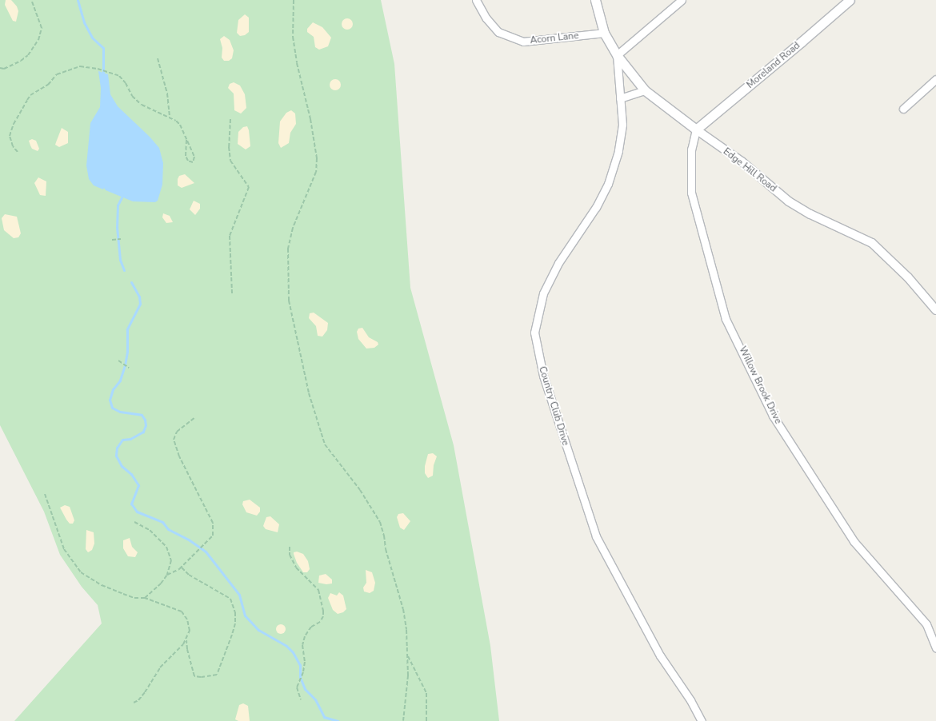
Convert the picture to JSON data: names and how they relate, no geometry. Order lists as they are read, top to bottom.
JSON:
{
  "streets": {
    "main road": ["Moreland Road", "Edge Hill Road"],
    "street": ["Acorn Lane", "Willow Brook Drive", "Country Club Drive"]
  },
  "crossings": [
    ["Acorn Lane", "Edge Hill Road"],
    ["Moreland Road", "Edge Hill Road"],
    ["Moreland Road", "Willow Brook Drive"],
    ["Edge Hill Road", "Willow Brook Drive"],
    ["Edge Hill Road", "Country Club Drive"]
  ]
}
